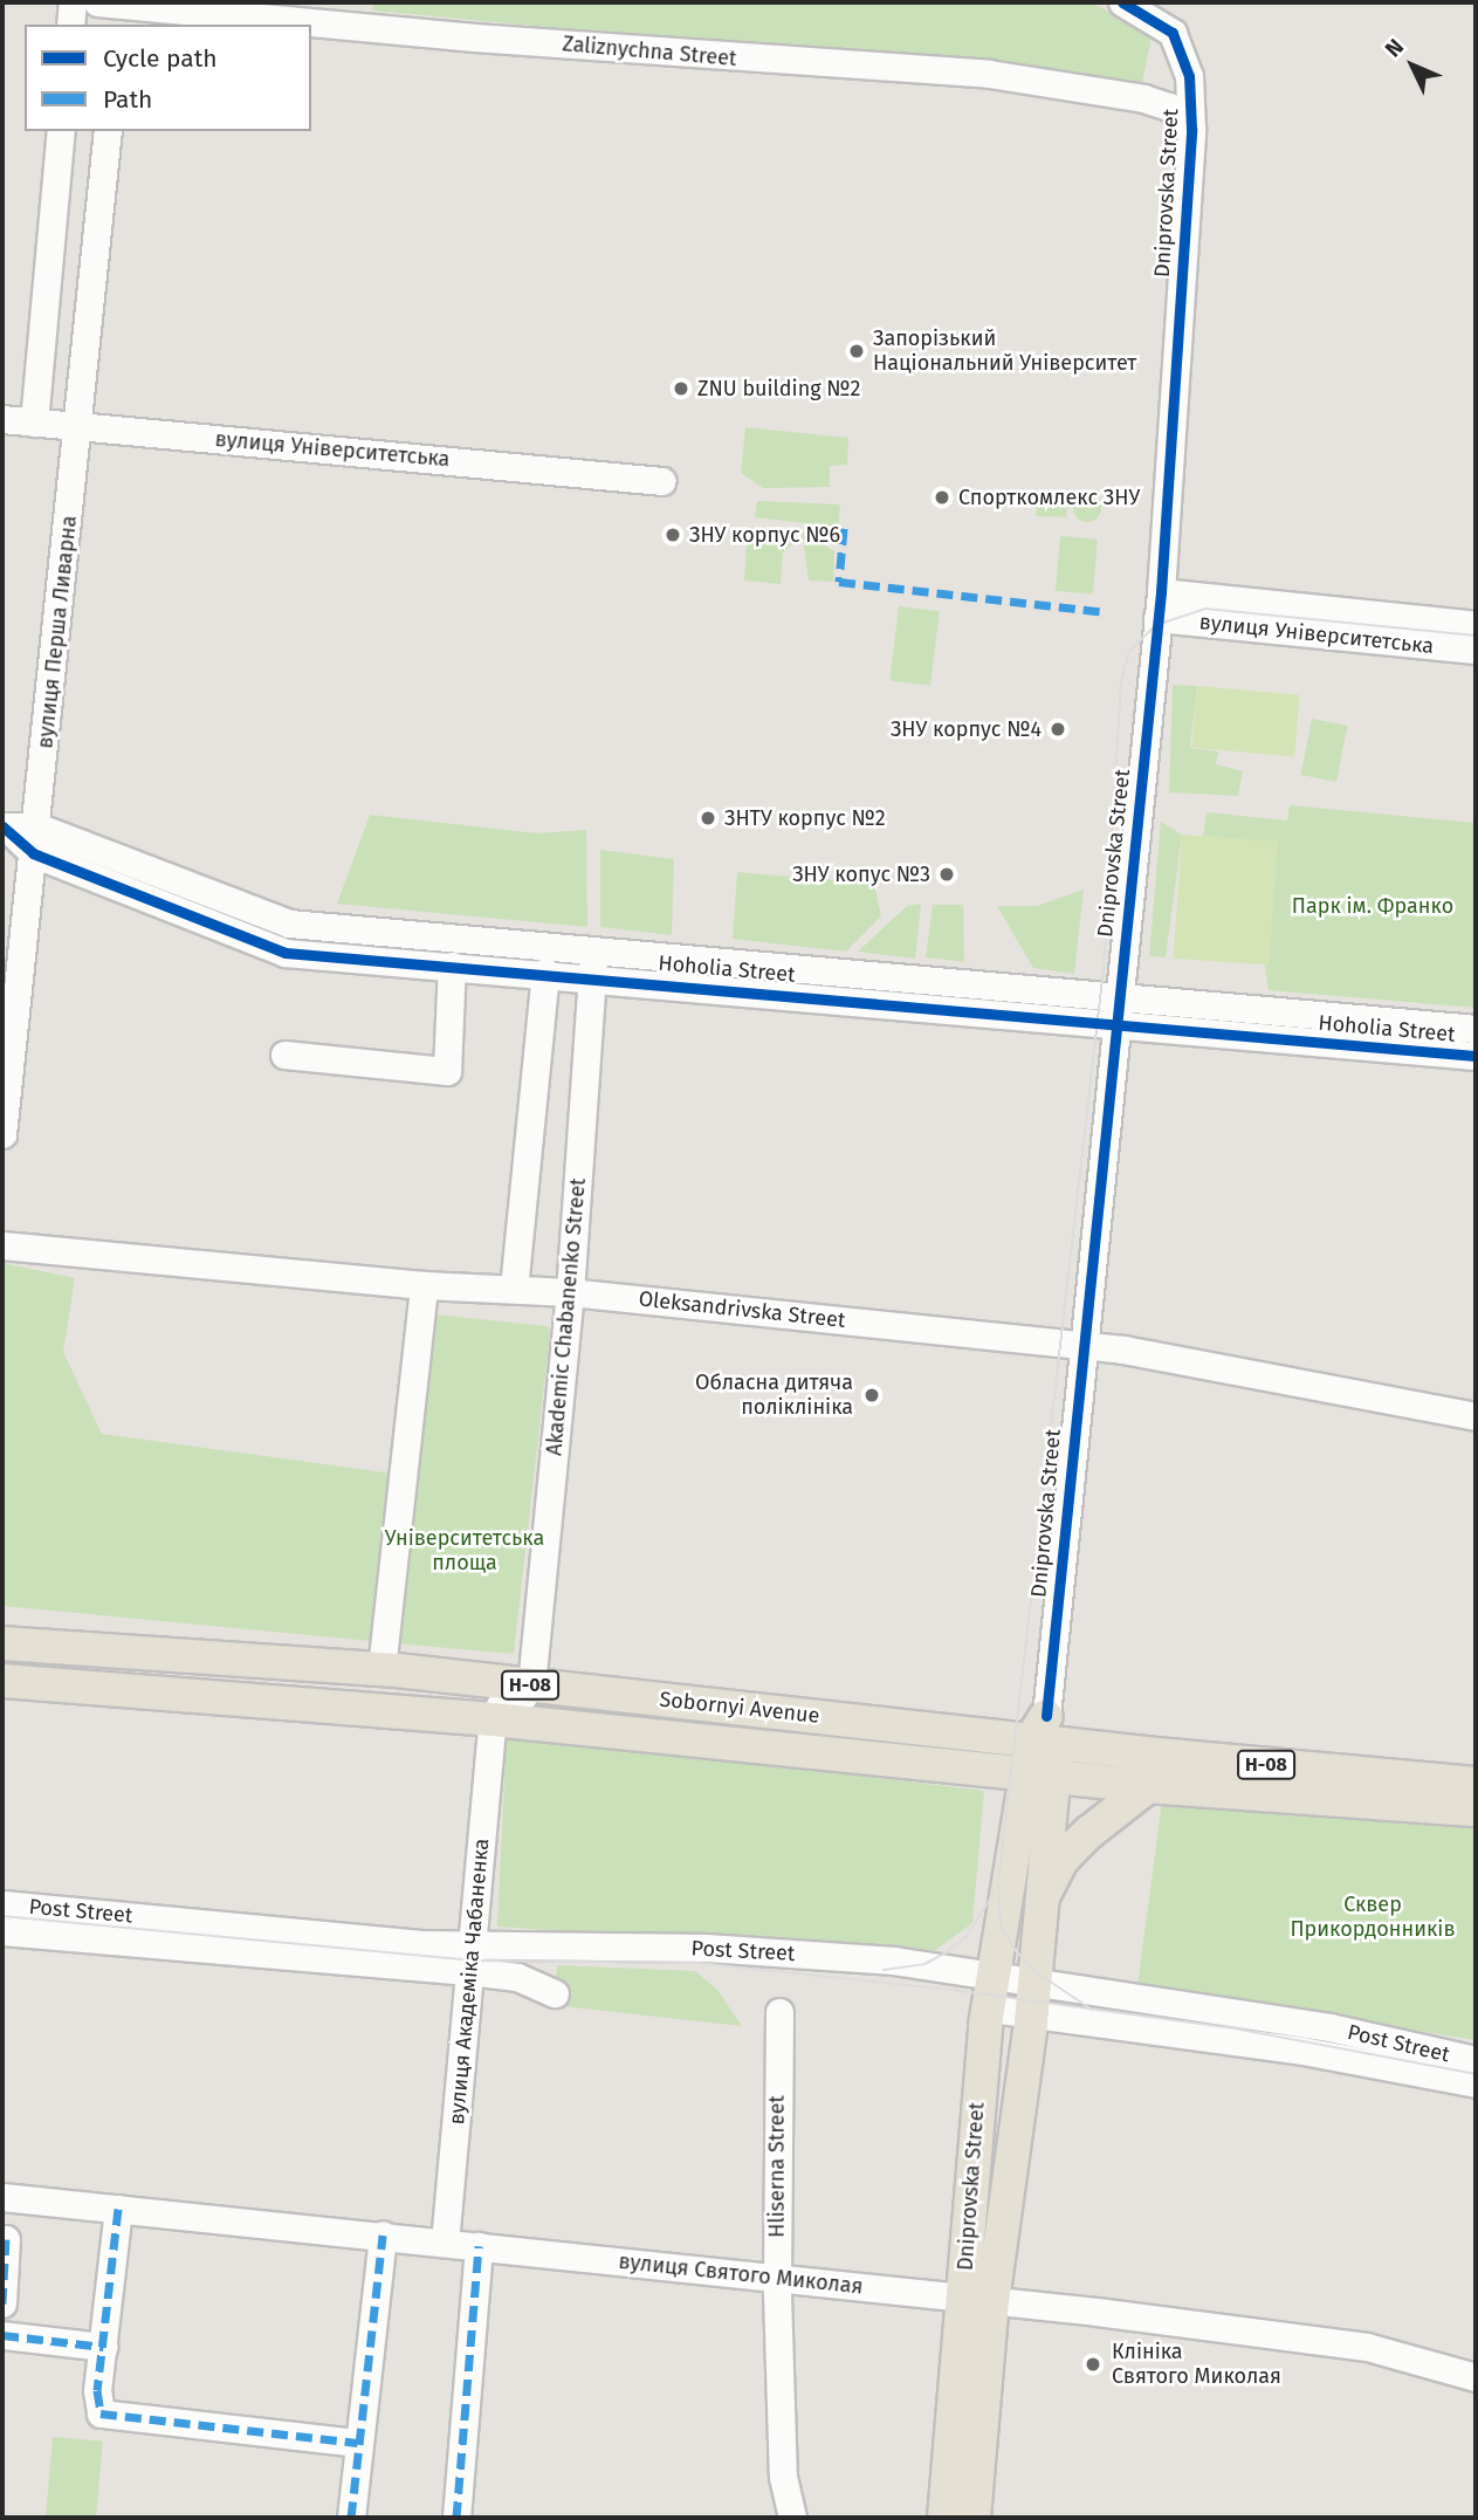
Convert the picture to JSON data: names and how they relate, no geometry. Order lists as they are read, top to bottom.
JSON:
{
  "streets": {
    "main road": ["Dniprovska Street", "Н-08", "Sobornyi Avenue"],
    "street": [
      "Zaliznychna Street",
      "вулиця Університетська",
      "вулиця Перша Ливарна",
      "Hoholia Street",
      "Oleksandrivska Street",
      "Akademic Chabanenko Street",
      "Post Street",
      "вулиця Академіка Чабаненка",
      "Hliserna Street",
      "вулиця Святого Миколая"
    ]
  },
  "crossings": [
    ["Zaliznychna Street", "Dniprovska Street"],
    ["Dniprovska Street", "вулиця Університетська"],
    ["Dniprovska Street", "Hoholia Street"],
    ["Dniprovska Street", "Oleksandrivska Street"],
    ["Dniprovska Street", "Sobornyi Avenue"],
    ["Dniprovska Street", "Post Street"],
    ["Dniprovska Street", "вулиця Святого Миколая"],
    ["вулиця Університетська", "вулиця Перша Ливарна"],
    ["вулиця Перша Ливарна", "Hoholia Street"],
    ["Hoholia Street", "Akademic Chabanenko Street"],
    ["Oleksandrivska Street", "Akademic Chabanenko Street"],
    ["Akademic Chabanenko Street", "Sobornyi Avenue"],
    ["Sobornyi Avenue", "вулиця Академіка Чабаненка"],
    ["Post Street", "вулиця Академіка Чабаненка"],
    ["вулиця Академіка Чабаненка", "вулиця Святого Миколая"],
    ["Hliserna Street", "вулиця Святого Миколая"]
  ],
  "parks": ["Парк ім. Франко", "Університетська площа", "Сквер Прикордонників"],
  "places": [
    "Запорізький Національний Університет",
    "ZNU building №2",
    "Спорткомлекс ЗНУ",
    "ЗНУ корпус №6",
    "ЗНУ корпус №4",
    "ЗНТУ корпус №2",
    "ЗНУ копус №3",
    "Обласна дитяча поліклініка",
    "Клініка Святого Миколая"
  ],
  "legend": ["Cycle path", "Path"],
  "north": "top left"
}
